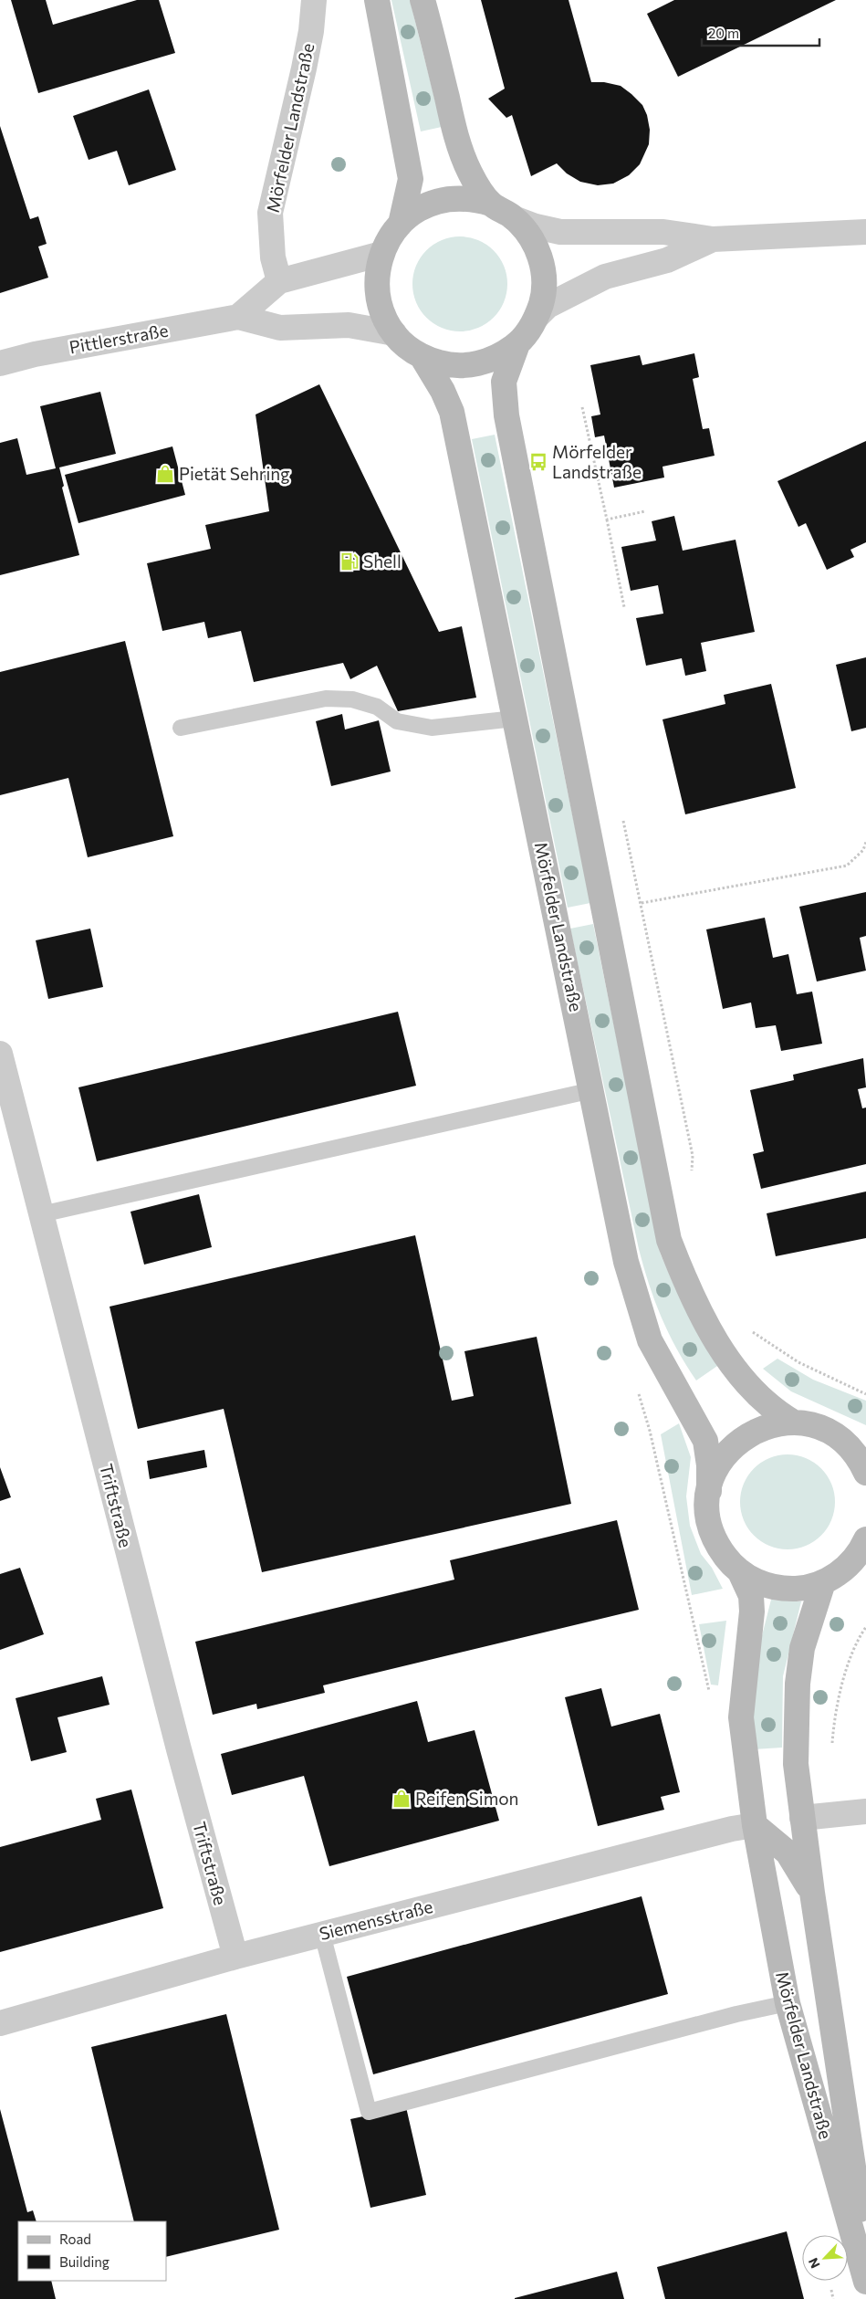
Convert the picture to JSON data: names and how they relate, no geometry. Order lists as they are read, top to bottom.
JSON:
{
  "streets": {
    "main road": ["Mörfelder Landstraße"],
    "street": ["Pittlerstraße", "Triftstraße", "Siemensstraße"]
  },
  "crossings": [
    ["Mörfelder Landstraße", "Pittlerstraße"],
    ["Mörfelder Landstraße", "Siemensstraße"],
    ["Triftstraße", "Siemensstraße"]
  ],
  "places": {
    "bus stop": ["Mörfelder Landstraße"],
    "shop": ["Pietät Sehring", "Reifen Simon"],
    "fuel station": ["Shell"]
  },
  "legend": ["Road", "Building"],
  "scale_bar": "20 m",
  "north": "bottom left"
}
